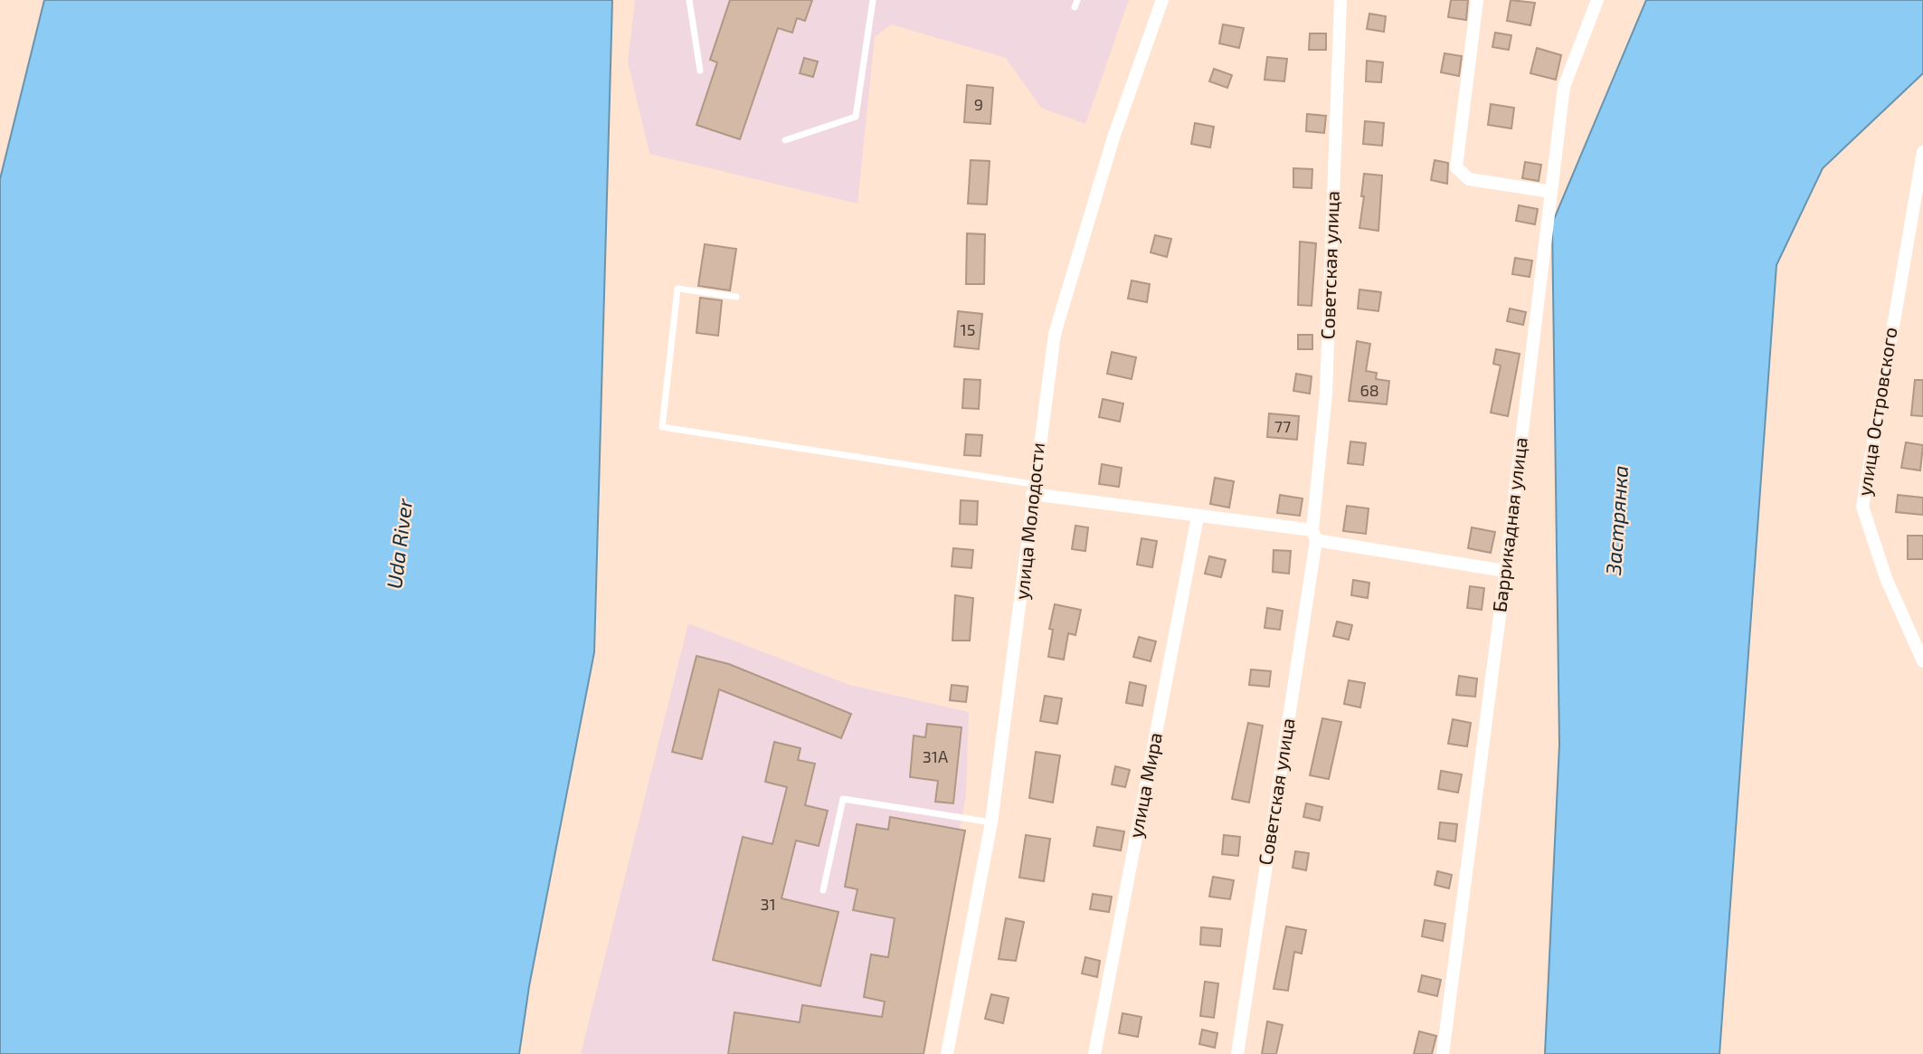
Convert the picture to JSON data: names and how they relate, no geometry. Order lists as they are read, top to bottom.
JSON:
{
  "streets": {
    "street": [
      "Советская улица",
      "улица Островского",
      "улица Молодости",
      "Баррикадная улица",
      "улица Мира"
    ]
  },
  "water": ["Застрянка", "Uda River"],
  "house_numbers": [
    "9",
    "15",
    "68",
    "77",
    "31А",
    "31"
  ]
}
